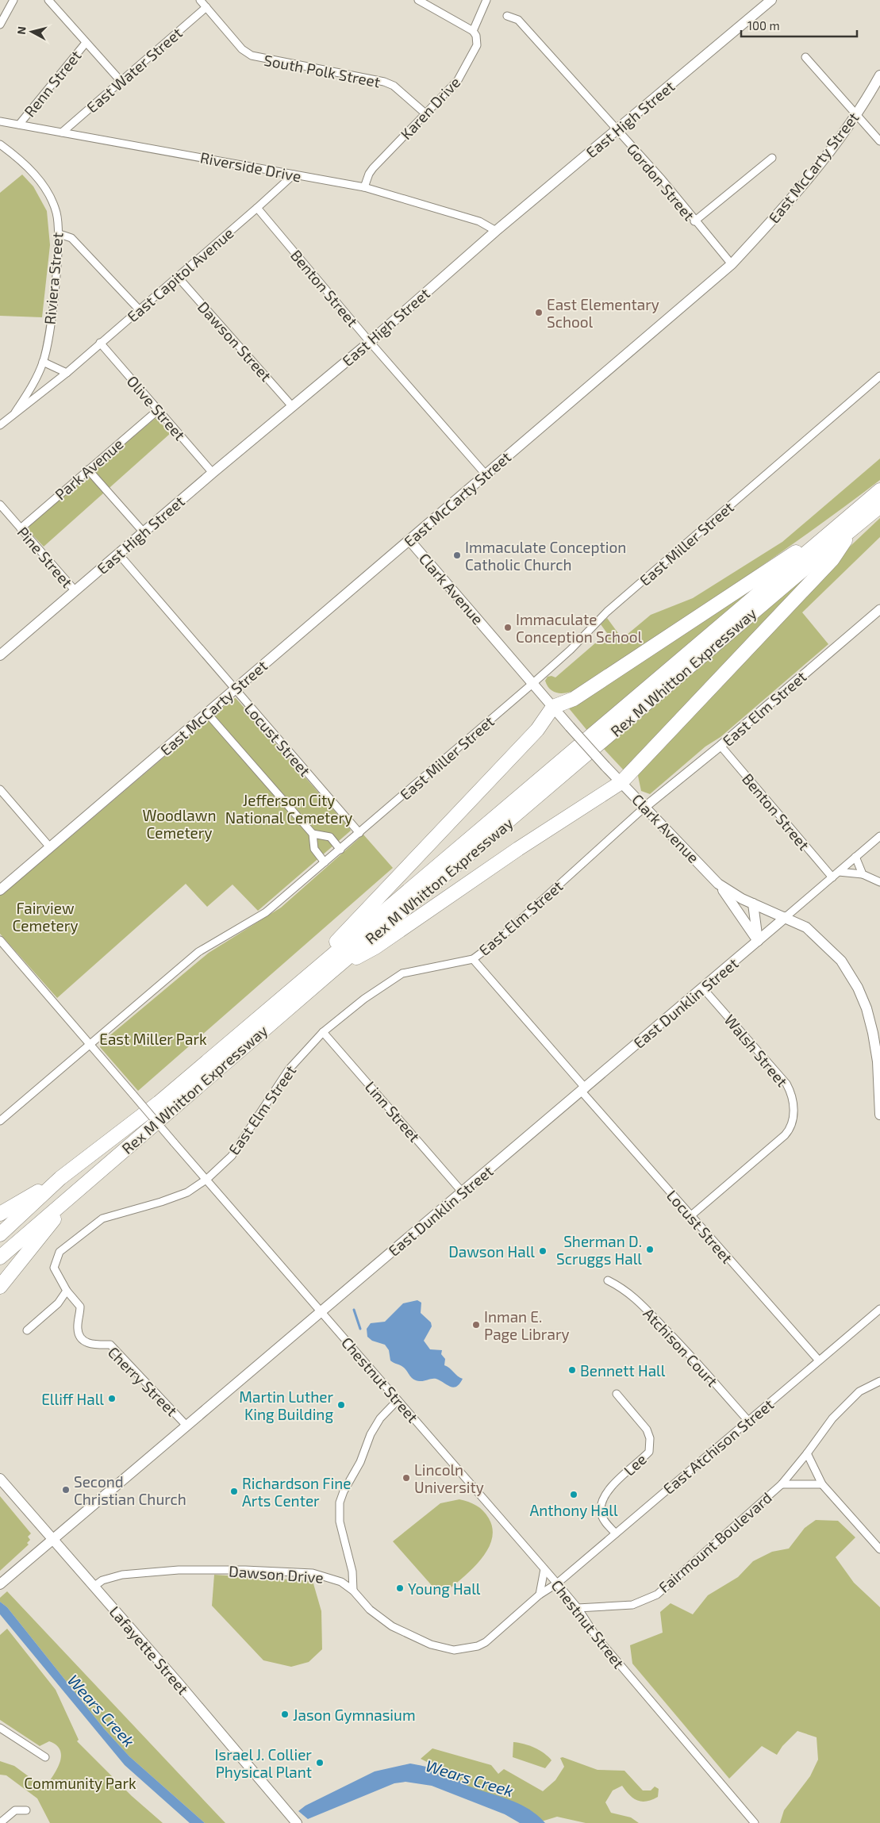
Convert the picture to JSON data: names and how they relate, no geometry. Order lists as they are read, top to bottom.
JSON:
{
  "streets": {
    "highway": ["Rex M Whitton Expressway"],
    "main road": [
      "East High Street",
      "East McCarty Street",
      "Clark Avenue",
      "East Dunklin Street",
      "Lafayette Street"
    ],
    "street": [
      "East Water Street",
      "South Polk Street",
      "Renn Street",
      "Karen Drive",
      "Riverside Drive",
      "Gordon Street",
      "East Capitol Avenue",
      "Riviera Street",
      "Benton Street",
      "Dawson Street",
      "Olive Street",
      "Park Avenue",
      "East Miller Street",
      "Pine Street",
      "East Elm Street",
      "Locust Street",
      "Walsh Street",
      "Linn Street",
      "Atchison Court",
      "Chestnut Street",
      "Cherry Street",
      "East Atchison Street",
      "Lee",
      "Fairmount Boulevard",
      "Dawson Drive"
    ]
  },
  "crossings": [
    ["East Water Street", "South Polk Street"],
    ["East Water Street", "Riverside Drive"],
    ["South Polk Street", "Karen Drive"],
    ["Renn Street", "Riverside Drive"],
    ["Karen Drive", "Riverside Drive"],
    ["East High Street", "Riverside Drive"],
    ["East High Street", "Gordon Street"],
    ["East High Street", "Benton Street"],
    ["East High Street", "Dawson Street"],
    ["East High Street", "Olive Street"],
    ["East High Street", "Pine Street"],
    ["East High Street", "Locust Street"],
    ["Riverside Drive", "East Capitol Avenue"],
    ["East McCarty Street", "Gordon Street"],
    ["East McCarty Street", "Benton Street"],
    ["East McCarty Street", "Clark Avenue"],
    ["East McCarty Street", "Locust Street"],
    ["East Capitol Avenue", "Riviera Street"],
    ["East Capitol Avenue", "Benton Street"],
    ["East Capitol Avenue", "Dawson Street"],
    ["East Capitol Avenue", "Olive Street"],
    ["Benton Street", "East Elm Street"],
    ["Benton Street", "East Dunklin Street"],
    ["Olive Street", "Park Avenue"],
    ["Park Avenue", "Pine Street"],
    ["East Miller Street", "Clark Avenue"],
    ["East Miller Street", "Locust Street"],
    ["East Miller Street", "Chestnut Street"],
    ["Clark Avenue", "East Elm Street"],
    ["Clark Avenue", "East Dunklin Street"],
    ["East Elm Street", "Locust Street"],
    ["East Elm Street", "Linn Street"],
    ["East Elm Street", "Chestnut Street"],
    ["East Elm Street", "Cherry Street"],
    ["Locust Street", "East Dunklin Street"],
    ["Locust Street", "Walsh Street"],
    ["Locust Street", "East Atchison Street"],
    ["East Dunklin Street", "Walsh Street"],
    ["East Dunklin Street", "Linn Street"],
    ["East Dunklin Street", "Chestnut Street"],
    ["East Dunklin Street", "Cherry Street"],
    ["East Dunklin Street", "Lafayette Street"],
    ["Atchison Court", "East Atchison Street"],
    ["Chestnut Street", "East Atchison Street"],
    ["Chestnut Street", "Fairmount Boulevard"],
    ["Chestnut Street", "Dawson Drive"],
    ["East Atchison Street", "Lee"],
    ["East Atchison Street", "Dawson Drive"],
    ["Dawson Drive", "Lafayette Street"]
  ],
  "water": ["Wears Creek"],
  "parks": [
    "Jefferson City National Cemetery",
    "Woodlawn Cemetery",
    "Fairview Cemetery",
    "East Miller Park",
    "Community Park"
  ],
  "places": [
    "East Elementary School",
    "Immaculate Conception Catholic Church",
    "Immaculate Conception School",
    "Sherman D. Scruggs Hall",
    "Dawson Hall",
    "Inman E. Page Library",
    "Bennett Hall",
    "Elliff Hall",
    "Martin Luther King Building",
    "Lincoln University",
    "Second Christian Church",
    "Richardson Fine Arts Center",
    "Anthony Hall",
    "Young Hall",
    "Jason Gymnasium",
    "Israel J. Collier Physical Plant"
  ],
  "scale_bar": "100 m",
  "north": "left"
}
